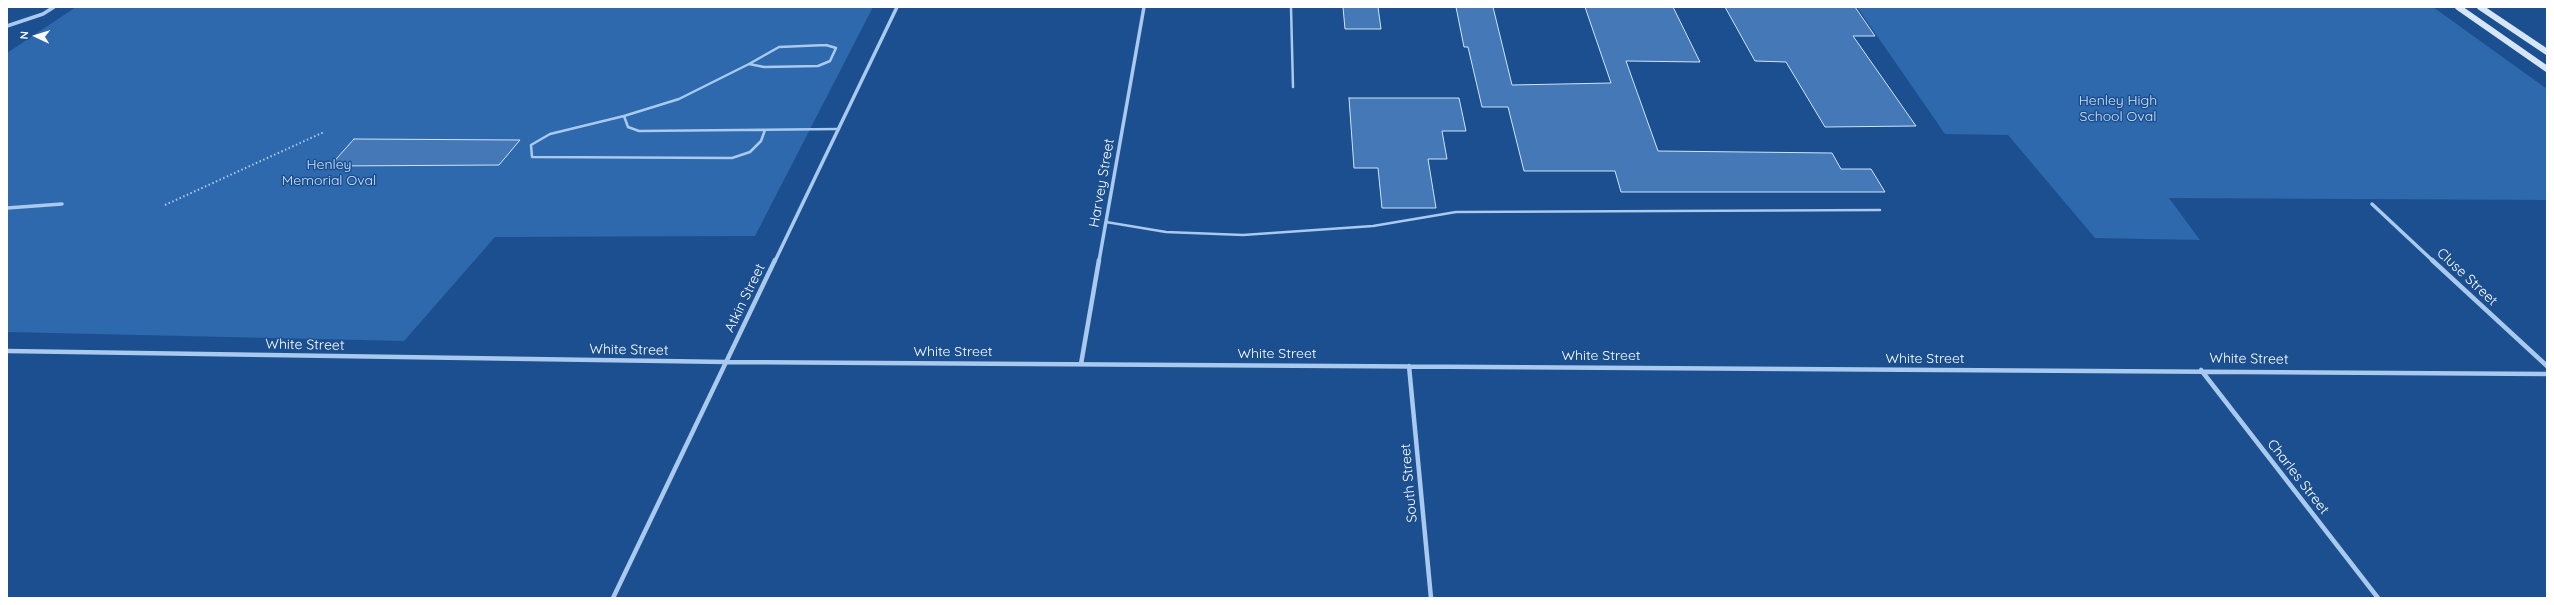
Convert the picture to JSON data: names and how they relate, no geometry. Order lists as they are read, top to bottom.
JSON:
{
  "streets": {
    "street": [
      "Harvey Street",
      "Cluse Street",
      "Atkin Street",
      "White Street",
      "Charles Street",
      "South Street"
    ]
  },
  "crossings": [
    ["Harvey Street", "White Street"],
    ["Atkin Street", "White Street"],
    ["White Street", "Charles Street"],
    ["White Street", "South Street"]
  ],
  "parks": ["Henley High School Oval", "Henley Memorial Oval"],
  "north": "left"
}
